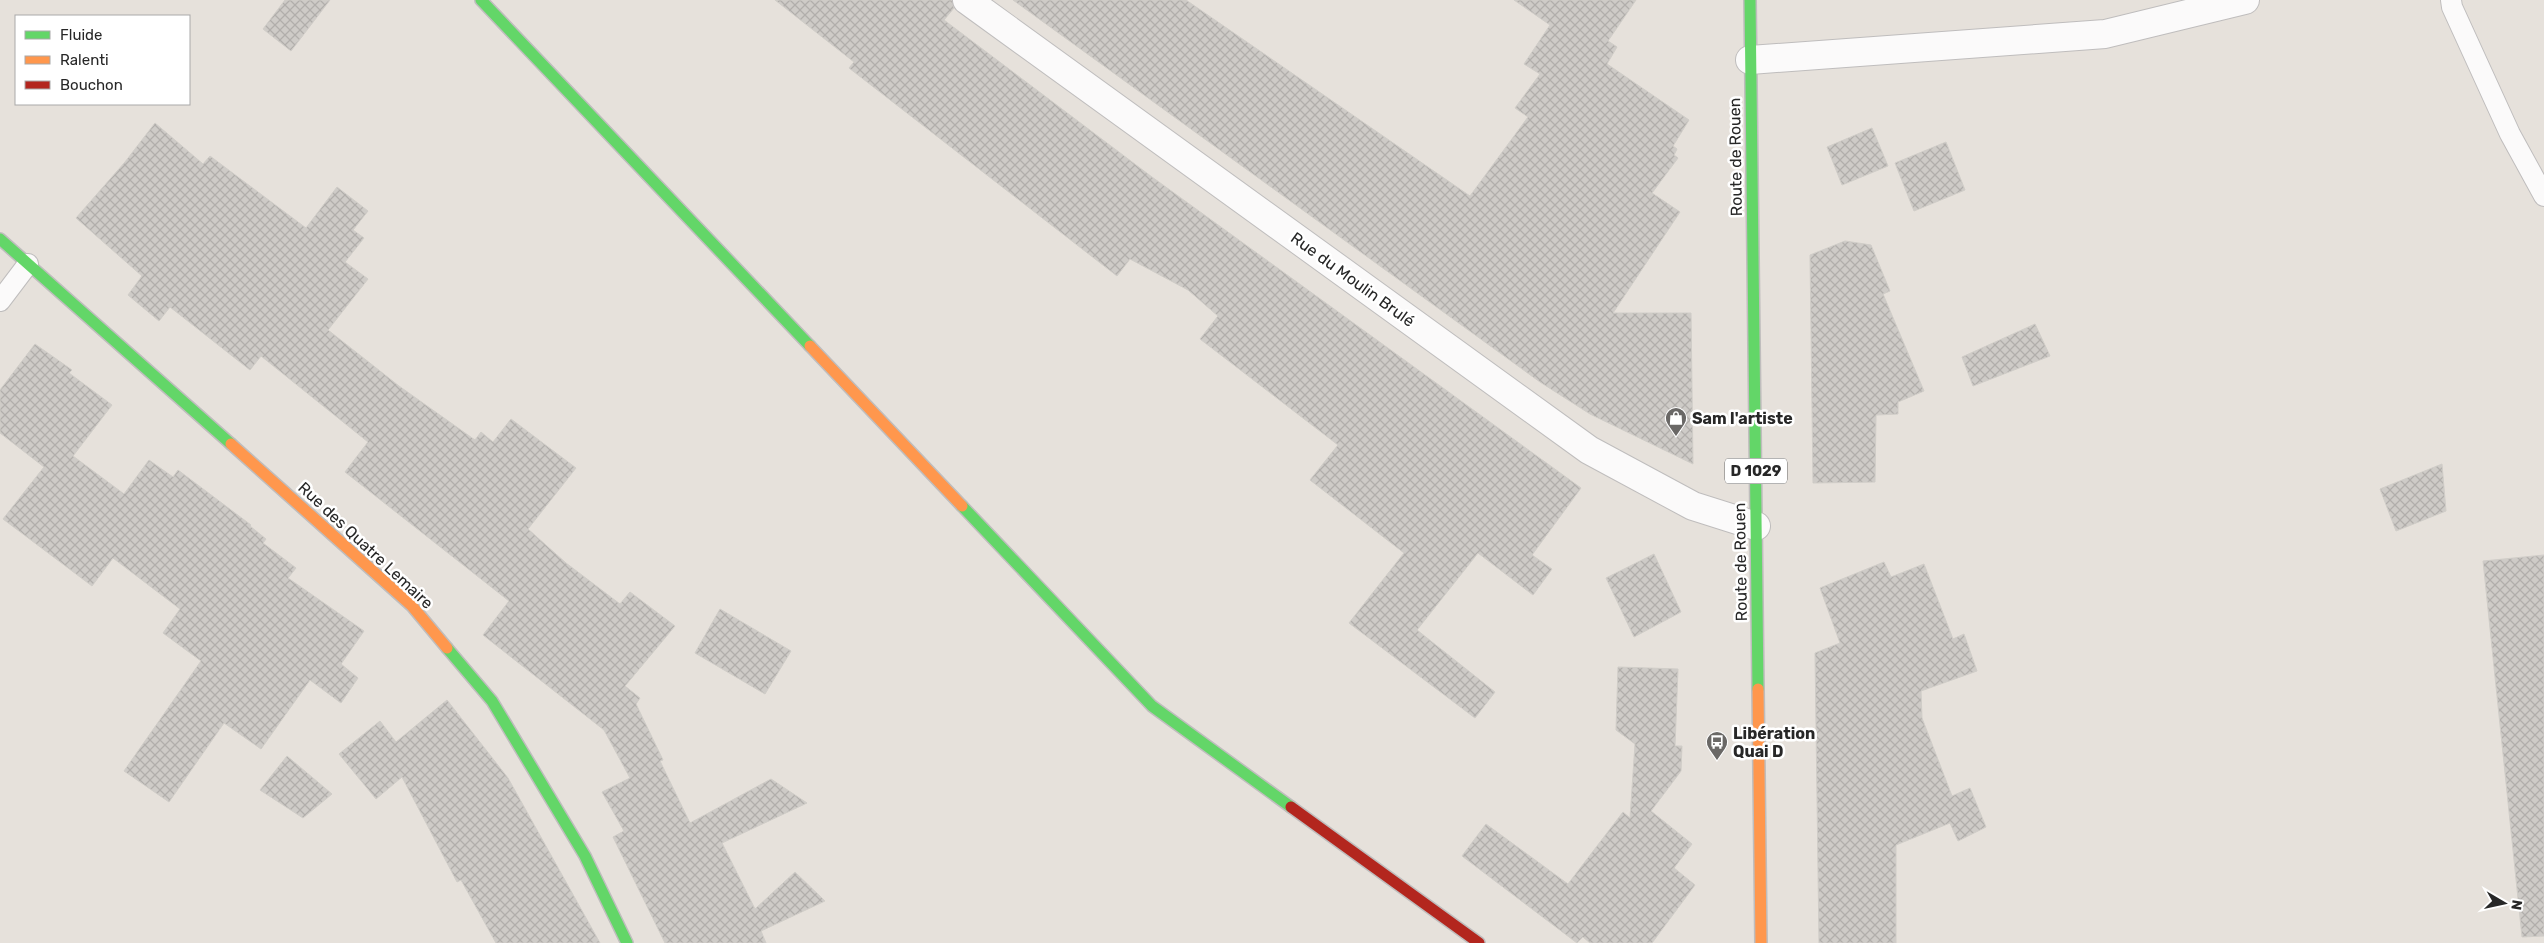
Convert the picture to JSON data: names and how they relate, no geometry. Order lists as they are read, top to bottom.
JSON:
{
  "streets": {
    "street": [
      "Route de Rouen",
      "Rue du Moulin Brulé",
      "D 1029",
      "Rue des Quatre Lemaire"
    ]
  },
  "crossings": [
    ["Route de Rouen", "Rue du Moulin Brulé"]
  ],
  "places": {
    "shop": ["Sam l'artiste"],
    "bus stop": ["Libération Quai D"]
  },
  "legend": ["Fluide", "Ralenti", "Bouchon"],
  "north": "right"
}
